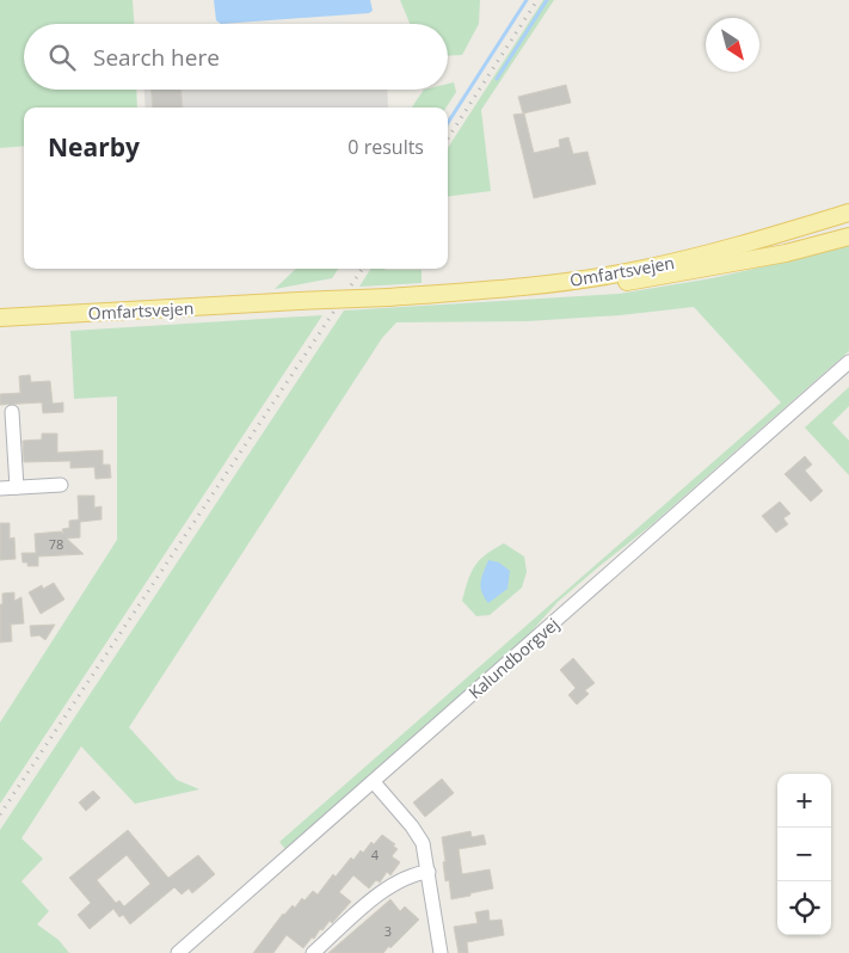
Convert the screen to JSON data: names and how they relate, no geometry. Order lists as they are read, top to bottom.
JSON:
{
  "streets": {
    "main road": ["Omfartsvejen"],
    "street": ["Kalundborgvej"]
  },
  "house_numbers": ["78", "4", "3"],
  "north": "bottom right",
  "page": {
    "search": "Search here",
    "heading": ["Nearby", "0 results"],
    "map_buttons": ["+", "−"]
  }
}
